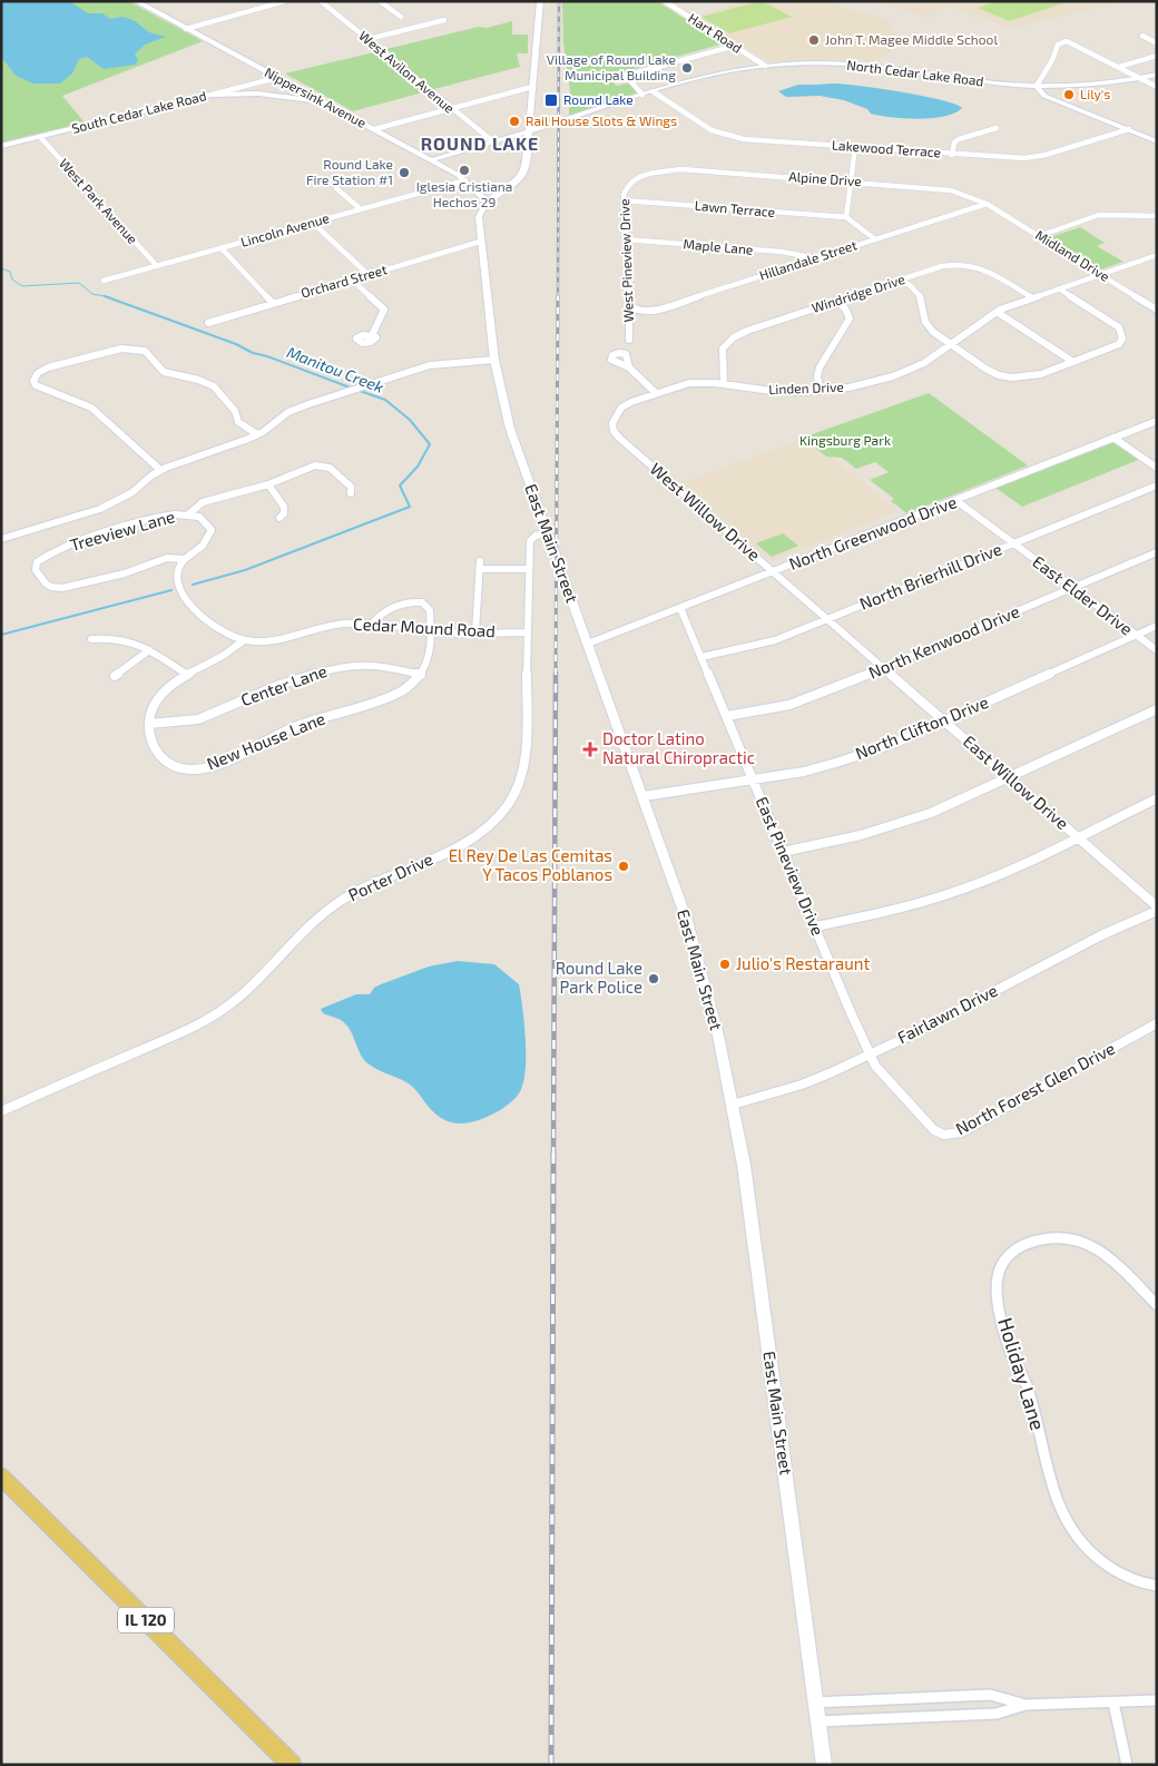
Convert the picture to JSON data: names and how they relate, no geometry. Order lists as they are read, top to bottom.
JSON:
{
  "streets": {
    "main road": [
      "North Cedar Lake Road",
      "Nippersink Avenue",
      "South Cedar Lake Road",
      "East Main Street",
      "IL 120"
    ],
    "street": [
      "Hart Road",
      "West Avilon Avenue",
      "Lakewood Terrace",
      "Alpine Drive",
      "West Park Avenue",
      "Lawn Terrace",
      "Lincoln Avenue",
      "Maple Lane",
      "Midland Drive",
      "West Pineview Drive",
      "Hillandale Street",
      "Orchard Street",
      "Windridge Drive",
      "Linden Drive",
      "West Willow Drive",
      "Treeview Lane",
      "North Greenwood Drive",
      "North Brierhill Drive",
      "East Elder Drive",
      "Cedar Mound Road",
      "North Kenwood Drive",
      "Center Lane",
      "North Clifton Drive",
      "New House Lane",
      "East Willow Drive",
      "East Pineview Drive",
      "Porter Drive",
      "Fairlawn Drive",
      "North Forest Glen Drive",
      "Holiday Lane"
    ]
  },
  "crossings": [
    ["Hart Road", "North Cedar Lake Road"],
    ["West Avilon Avenue", "North Cedar Lake Road"],
    ["North Cedar Lake Road", "Nippersink Avenue"],
    ["North Cedar Lake Road", "Lakewood Terrace"],
    ["Nippersink Avenue", "South Cedar Lake Road"],
    ["Nippersink Avenue", "Lincoln Avenue"],
    ["Nippersink Avenue", "East Main Street"],
    ["South Cedar Lake Road", "West Park Avenue"],
    ["Alpine Drive", "Midland Drive"],
    ["Alpine Drive", "West Pineview Drive"],
    ["Alpine Drive", "Hillandale Street"],
    ["West Park Avenue", "Lincoln Avenue"],
    ["Lawn Terrace", "West Pineview Drive"],
    ["Maple Lane", "West Pineview Drive"],
    ["Maple Lane", "Hillandale Street"],
    ["Midland Drive", "Hillandale Street"],
    ["Midland Drive", "Linden Drive"],
    ["West Pineview Drive", "Hillandale Street"],
    ["Orchard Street", "East Main Street"],
    ["Windridge Drive", "Linden Drive"],
    ["Linden Drive", "West Willow Drive"],
    ["West Willow Drive", "North Greenwood Drive"],
    ["West Willow Drive", "East Willow Drive"],
    ["North Greenwood Drive", "East Main Street"],
    ["North Greenwood Drive", "East Elder Drive"],
    ["North Greenwood Drive", "East Willow Drive"],
    ["North Greenwood Drive", "East Pineview Drive"],
    ["East Main Street", "North Clifton Drive"],
    ["East Main Street", "Porter Drive"],
    ["East Main Street", "Fairlawn Drive"],
    ["North Brierhill Drive", "East Elder Drive"],
    ["North Brierhill Drive", "East Willow Drive"],
    ["North Brierhill Drive", "East Pineview Drive"],
    ["East Elder Drive", "North Kenwood Drive"],
    ["East Elder Drive", "North Clifton Drive"],
    ["Cedar Mound Road", "Porter Drive"],
    ["North Kenwood Drive", "East Willow Drive"],
    ["North Kenwood Drive", "East Pineview Drive"],
    ["Center Lane", "New House Lane"],
    ["North Clifton Drive", "East Willow Drive"],
    ["North Clifton Drive", "East Pineview Drive"],
    ["East Pineview Drive", "Fairlawn Drive"],
    ["East Pineview Drive", "North Forest Glen Drive"]
  ],
  "districts": ["ROUND LAKE"],
  "water": ["Manitou Creek"],
  "parks": ["Kingsburg Park"],
  "places": {
    "other": [
      "John T. Magee Middle School",
      "Village of Round Lake Municipal Building",
      "Lily's",
      "Rail House Slots & Wings",
      "Iglesia Cristiana Hechos 29",
      "Round Lake Fire Station #1",
      "El Rey De Las Cemitas Y Tacos Poblanos",
      "Julio's Restaraunt",
      "Round Lake Park Police"
    ],
    "transit": ["Round Lake"],
    "health": ["Doctor Latino Natural Chiropractic"]
  }
}
